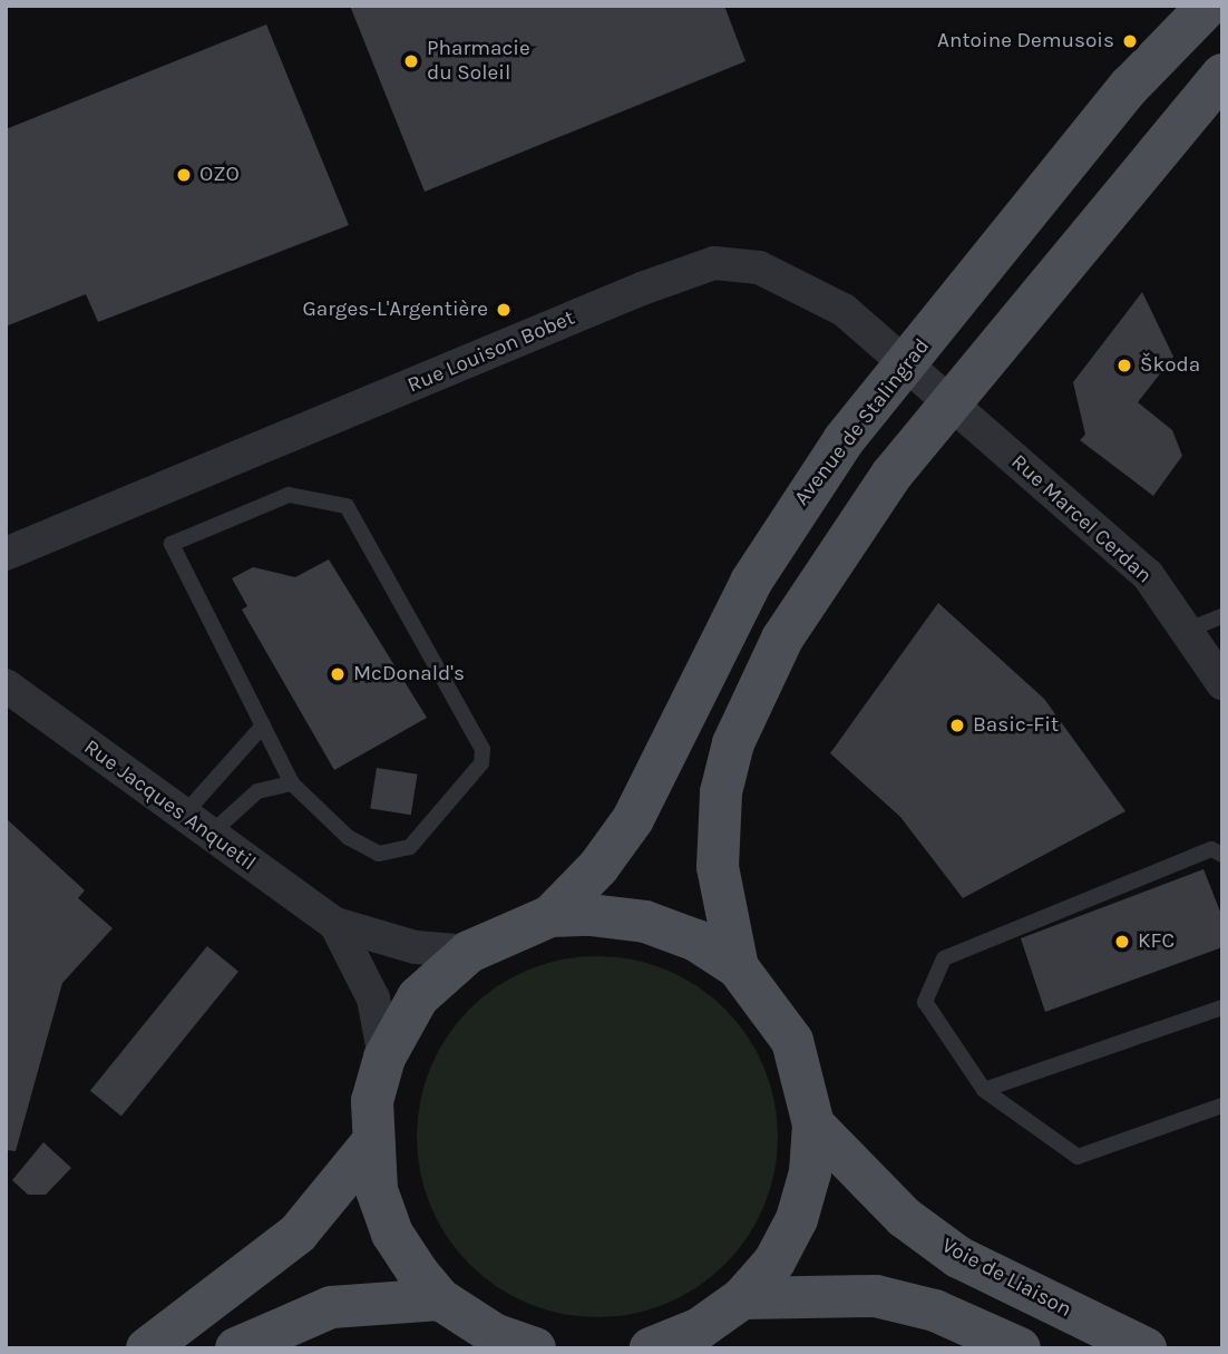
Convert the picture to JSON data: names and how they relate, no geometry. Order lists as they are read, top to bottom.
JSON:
{
  "streets": {
    "main road": ["Avenue de Stalingrad", "Voie de Liaison"],
    "street": ["Rue Louison Bobet", "Rue Marcel Cerdan", "Rue Jacques Anquetil"]
  },
  "crossings": [
    ["Rue Louison Bobet", "Avenue de Stalingrad"],
    ["Rue Louison Bobet", "Rue Marcel Cerdan"]
  ],
  "places": [
    "Antoine Demusois",
    "Pharmacie du Soleil",
    "OZO",
    "Garges-L'Argentière",
    "Škoda",
    "McDonald's",
    "Basic-Fit",
    "KFC"
  ]
}
